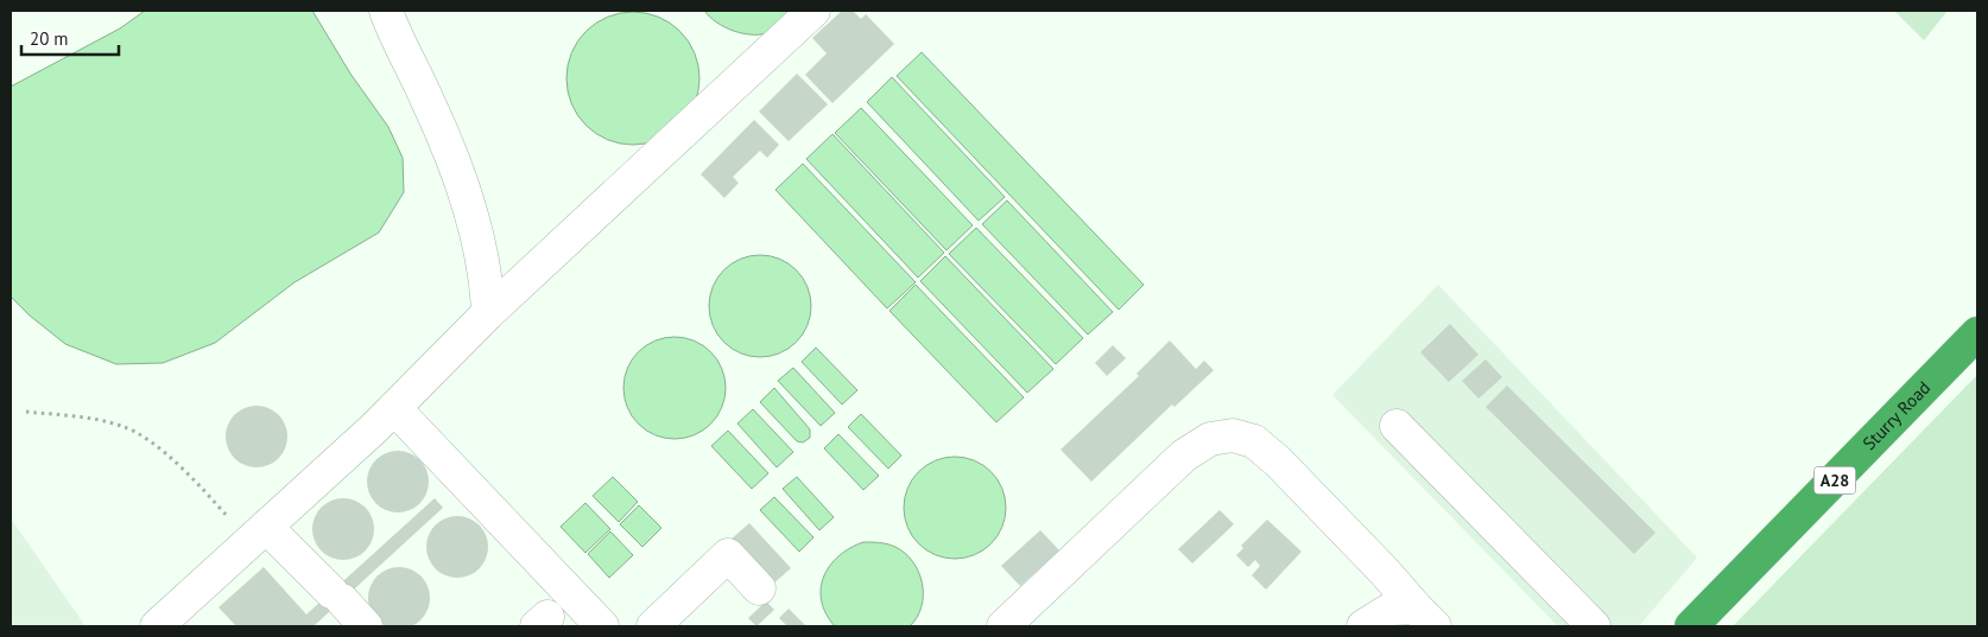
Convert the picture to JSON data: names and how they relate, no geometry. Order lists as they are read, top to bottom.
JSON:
{
  "streets": {
    "highway": ["Sturry Road", "A28"]
  },
  "scale_bar": "20 m"
}
